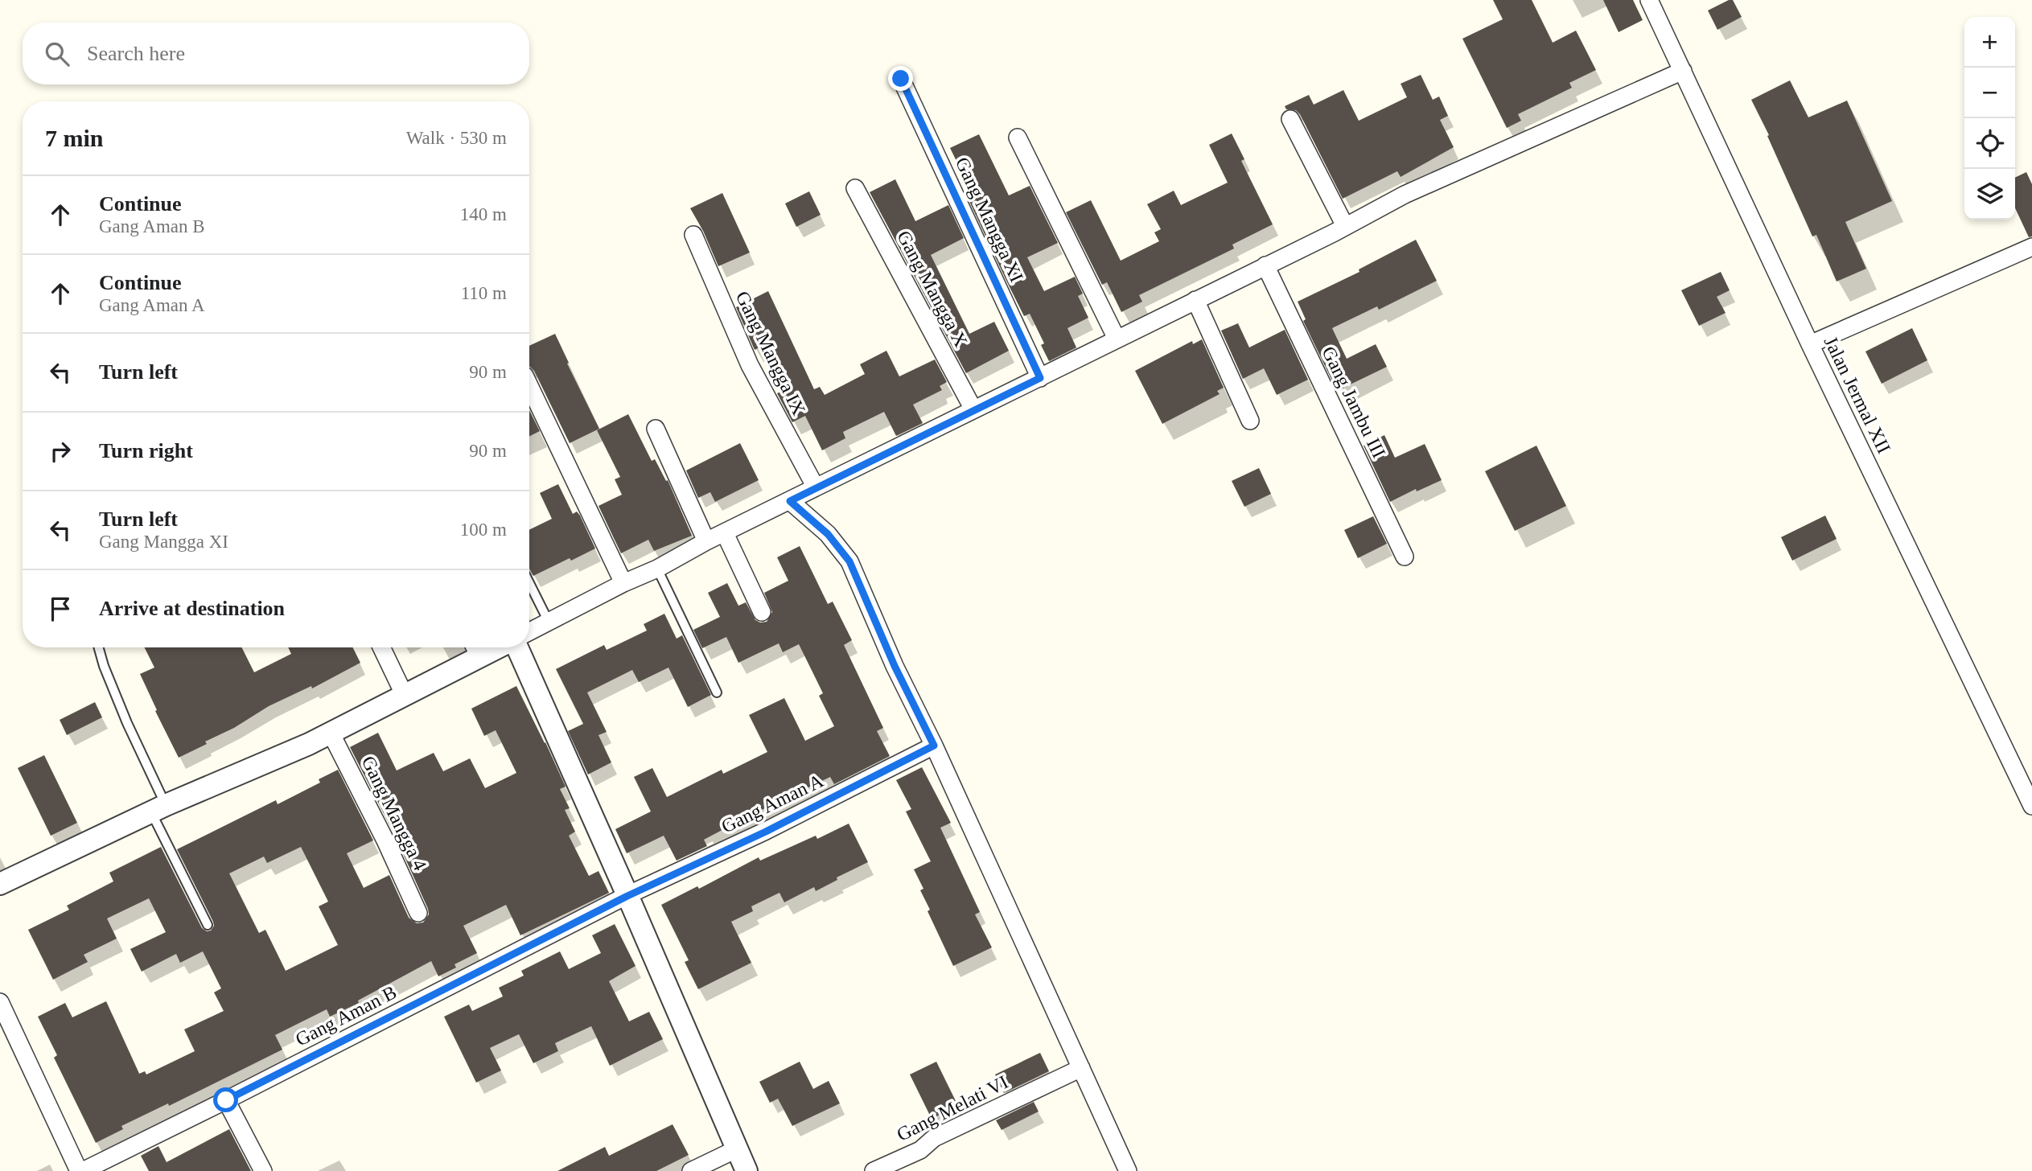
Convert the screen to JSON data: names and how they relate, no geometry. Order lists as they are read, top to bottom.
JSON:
{
  "streets": {
    "street": [
      "Gang Mangga XI",
      "Gang Mangga X",
      "Gang Mangga IX",
      "Jalan Jermal XII",
      "Gang Jambu III",
      "Gang Aman A",
      "Gang Mangga 4",
      "Gang Aman B",
      "Gang Melati VI"
    ]
  },
  "crossings": [
    ["Gang Aman A", "Gang Aman B"]
  ],
  "page": {
    "map_buttons": ["+", "−"],
    "search": "Search here",
    "heading": ["7 min", "Walk · 530 m"],
    "list": [
      ["Continue", "Gang Aman B", "140 m"],
      ["Continue", "Gang Aman A", "110 m"],
      ["Turn left", "90 m"],
      ["Turn right", "90 m"],
      ["Turn left", "Gang Mangga XI", "100 m"],
      "Arrive at destination"
    ]
  }
}
